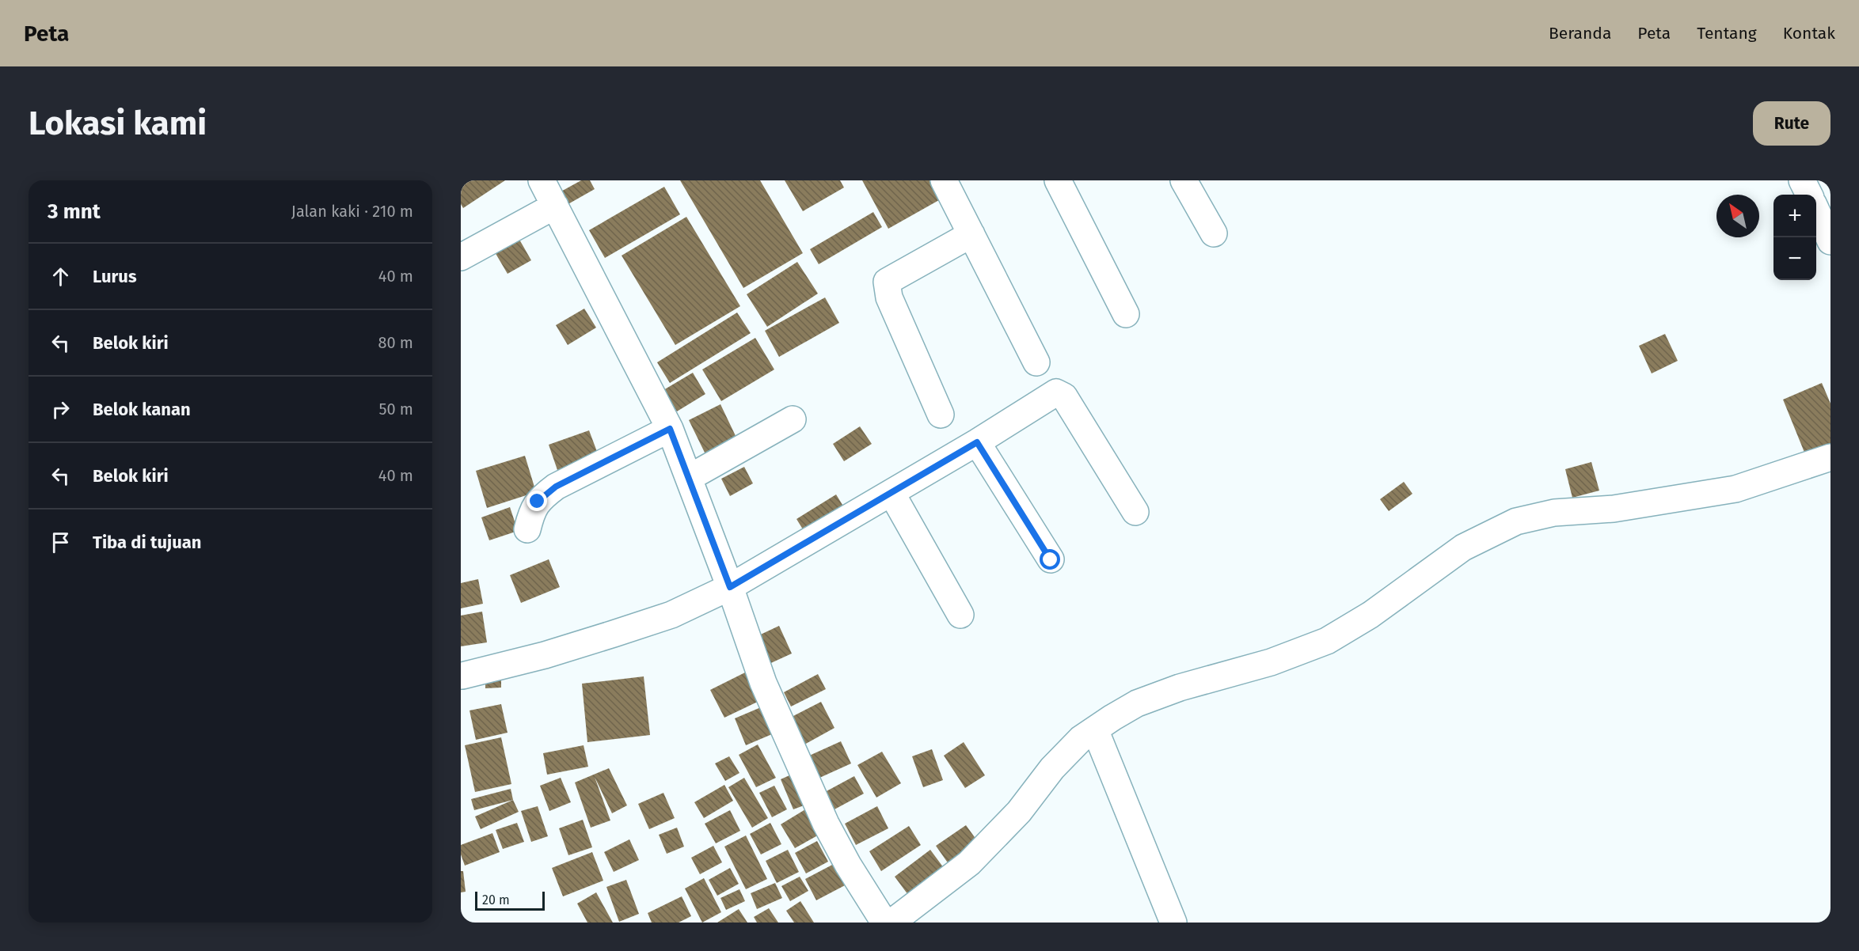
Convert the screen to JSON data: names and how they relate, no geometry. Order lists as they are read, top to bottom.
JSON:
{
  "scale_bar": "20 m",
  "north": "top left",
  "page": {
    "header": "Peta",
    "nav": [
      "Beranda",
      "Peta",
      "Tentang",
      "Kontak"
    ],
    "buttons": "Rute",
    "title": "Lokasi kami",
    "heading": ["3 mnt", "Jalan kaki · 210 m"],
    "map_buttons": ["+", "−"],
    "list": [
      ["Lurus", "40 m"],
      ["Belok kiri", "80 m"],
      ["Belok kanan", "50 m"],
      ["Belok kiri", "40 m"],
      "Tiba di tujuan"
    ],
    "scale": "20 m"
  }
}
